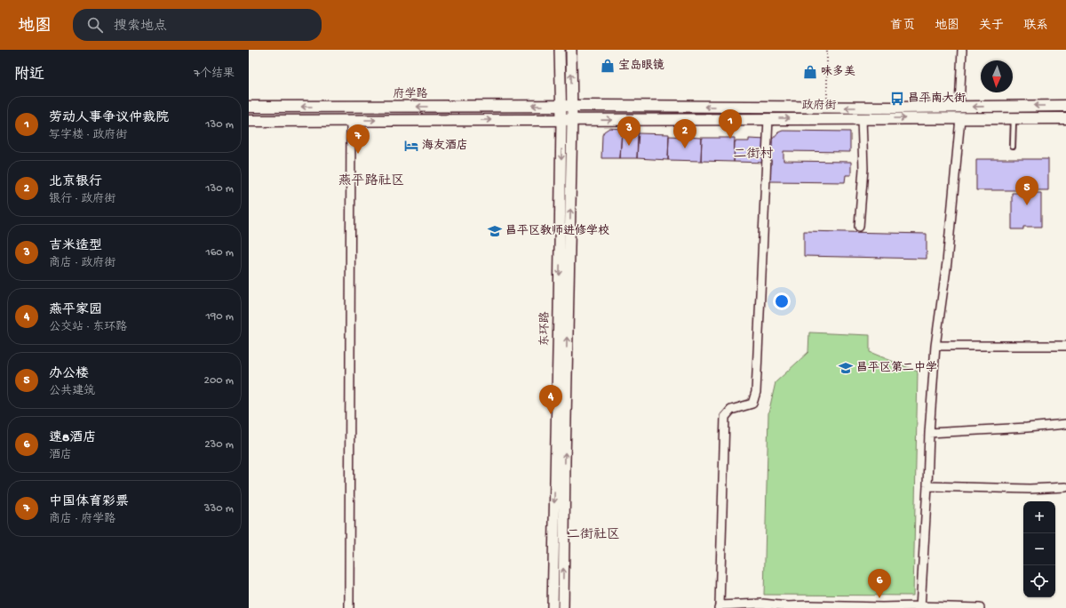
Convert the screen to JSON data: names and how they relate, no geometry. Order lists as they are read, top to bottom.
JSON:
{
  "streets": {
    "main road": ["府学路", "政府街"],
    "street": ["东环路"]
  },
  "crossings": [
    ["府学路", "政府街"],
    ["府学路", "东环路"],
    ["政府街", "东环路"]
  ],
  "districts": ["二街村", "燕平路社区", "二街社区"],
  "places": {
    "shop": ["宝岛眼镜", "味多美"],
    "bus stop": ["昌平南大街"],
    "hotel": ["海友酒店"],
    "school or university": ["昌平区教师进修学校", "昌平区第二中学"]
  },
  "north": "bottom",
  "page": {
    "header": "地图",
    "search": "搜索地点",
    "nav": [
      "首页",
      "地图",
      "关于",
      "联系"
    ],
    "heading": ["附近", "7个结果"],
    "list": [
      {
        "mark": "1",
        "name": "劳动人事争议仲裁院",
        "note": "写字楼 · 政府街",
        "value": "130 m"
      },
      {
        "mark": "2",
        "name": "北京银行",
        "note": "银行 · 政府街",
        "value": "130 m"
      },
      {
        "mark": "3",
        "name": "吉米造型",
        "note": "商店 · 政府街",
        "value": "160 m"
      },
      {
        "mark": "4",
        "name": "燕平家园",
        "note": "公交站 · 东环路",
        "value": "190 m"
      },
      {
        "mark": "5",
        "name": "办公楼",
        "note": "公共建筑",
        "value": "200 m"
      },
      {
        "mark": "6",
        "name": "速8酒店",
        "note": "酒店",
        "value": "230 m"
      },
      {
        "mark": "7",
        "name": "中国体育彩票",
        "note": "商店 · 府学路",
        "value": "330 m"
      }
    ],
    "pins": [
      "1",
      "3",
      "2",
      "7",
      "5",
      "4",
      "6"
    ],
    "map_buttons": ["+", "−"]
  }
}
